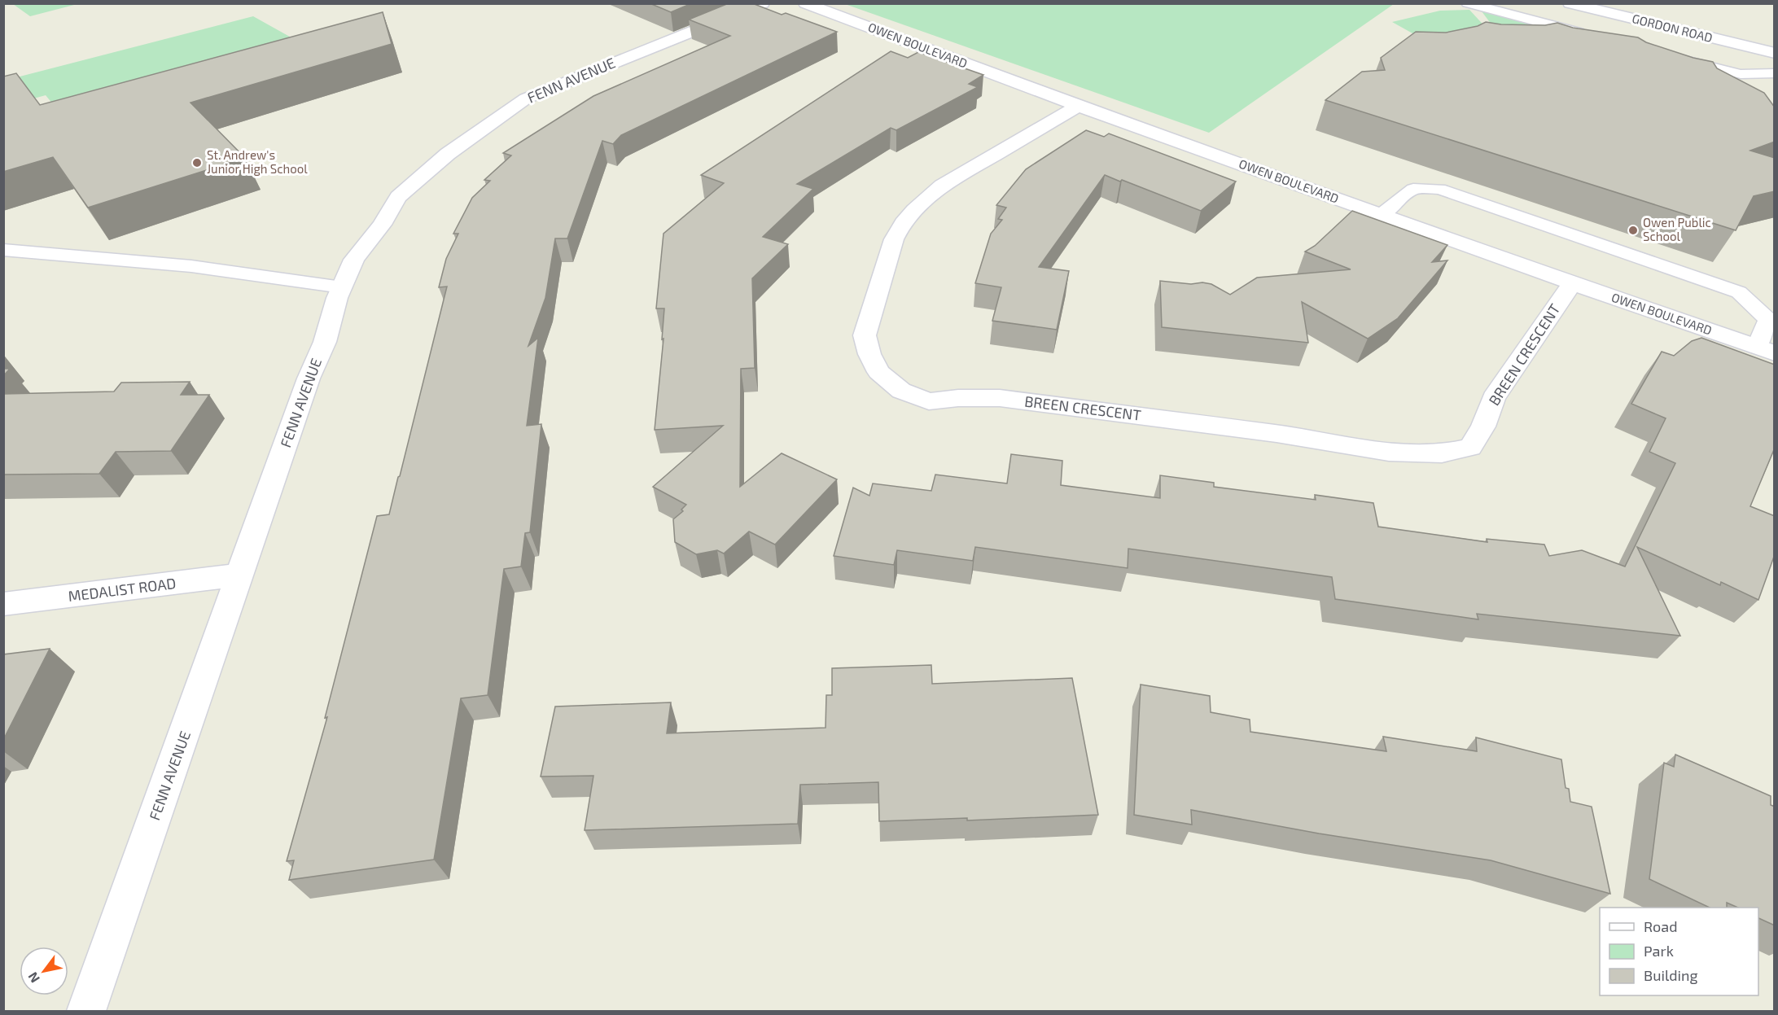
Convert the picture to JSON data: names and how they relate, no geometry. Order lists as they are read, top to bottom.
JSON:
{
  "streets": {
    "street": [
      "GORDON ROAD",
      "OWEN BOULEVARD",
      "FENN AVENUE",
      "BREEN CRESCENT",
      "MEDALIST ROAD"
    ]
  },
  "crossings": [
    ["OWEN BOULEVARD", "BREEN CRESCENT"],
    ["FENN AVENUE", "MEDALIST ROAD"]
  ],
  "places": ["St. Andrew's Junior High School", "Owen Public School"],
  "legend": ["Road", "Park", "Building"],
  "north": "bottom left"
}
